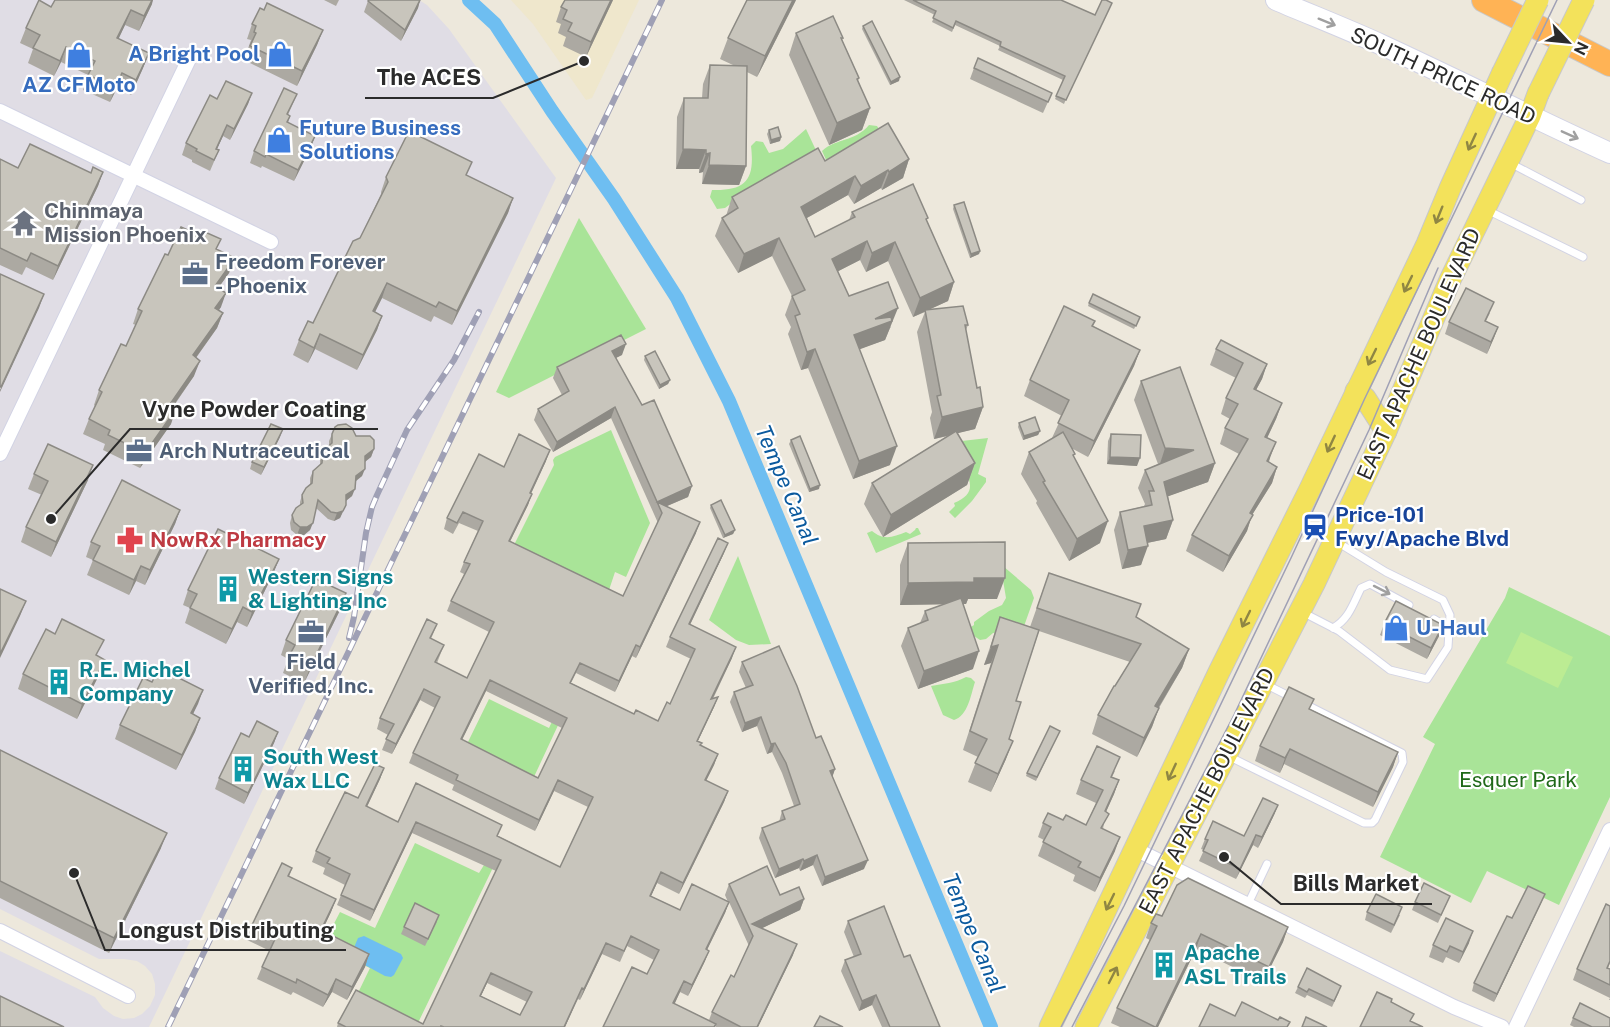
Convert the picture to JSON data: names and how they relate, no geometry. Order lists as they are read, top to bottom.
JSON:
{
  "streets": {
    "main road": ["SOUTH PRICE ROAD", "EAST APACHE BOULEVARD"]
  },
  "crossings": [
    ["SOUTH PRICE ROAD", "EAST APACHE BOULEVARD"]
  ],
  "one_way": ["SOUTH PRICE ROAD"],
  "water": ["Tempe Canal"],
  "parks": ["Esquer Park"],
  "places": {
    "shop": [
      "A Bright Pool",
      "AZ CFMoto",
      "Future Business Solutions",
      "U-Haul"
    ],
    "other": [
      "The ACES",
      "Vyne Powder Coating",
      "Bills Market",
      "Longust Distributing"
    ],
    "temple": ["Chinmaya Mission Phoenix"],
    "office": ["Freedom Forever - Phoenix", "Arch Nutraceutical", "Field Verified, Inc."],
    "station": ["Price-101 Fwy/Apache Blvd"],
    "pharmacy": ["NowRx Pharmacy"],
    "building": [
      "Western Signs & Lighting Inc",
      "R.E. Michel Company",
      "South West Wax LLC",
      "Apache ASL Trails"
    ]
  },
  "north": "bottom right"
}
